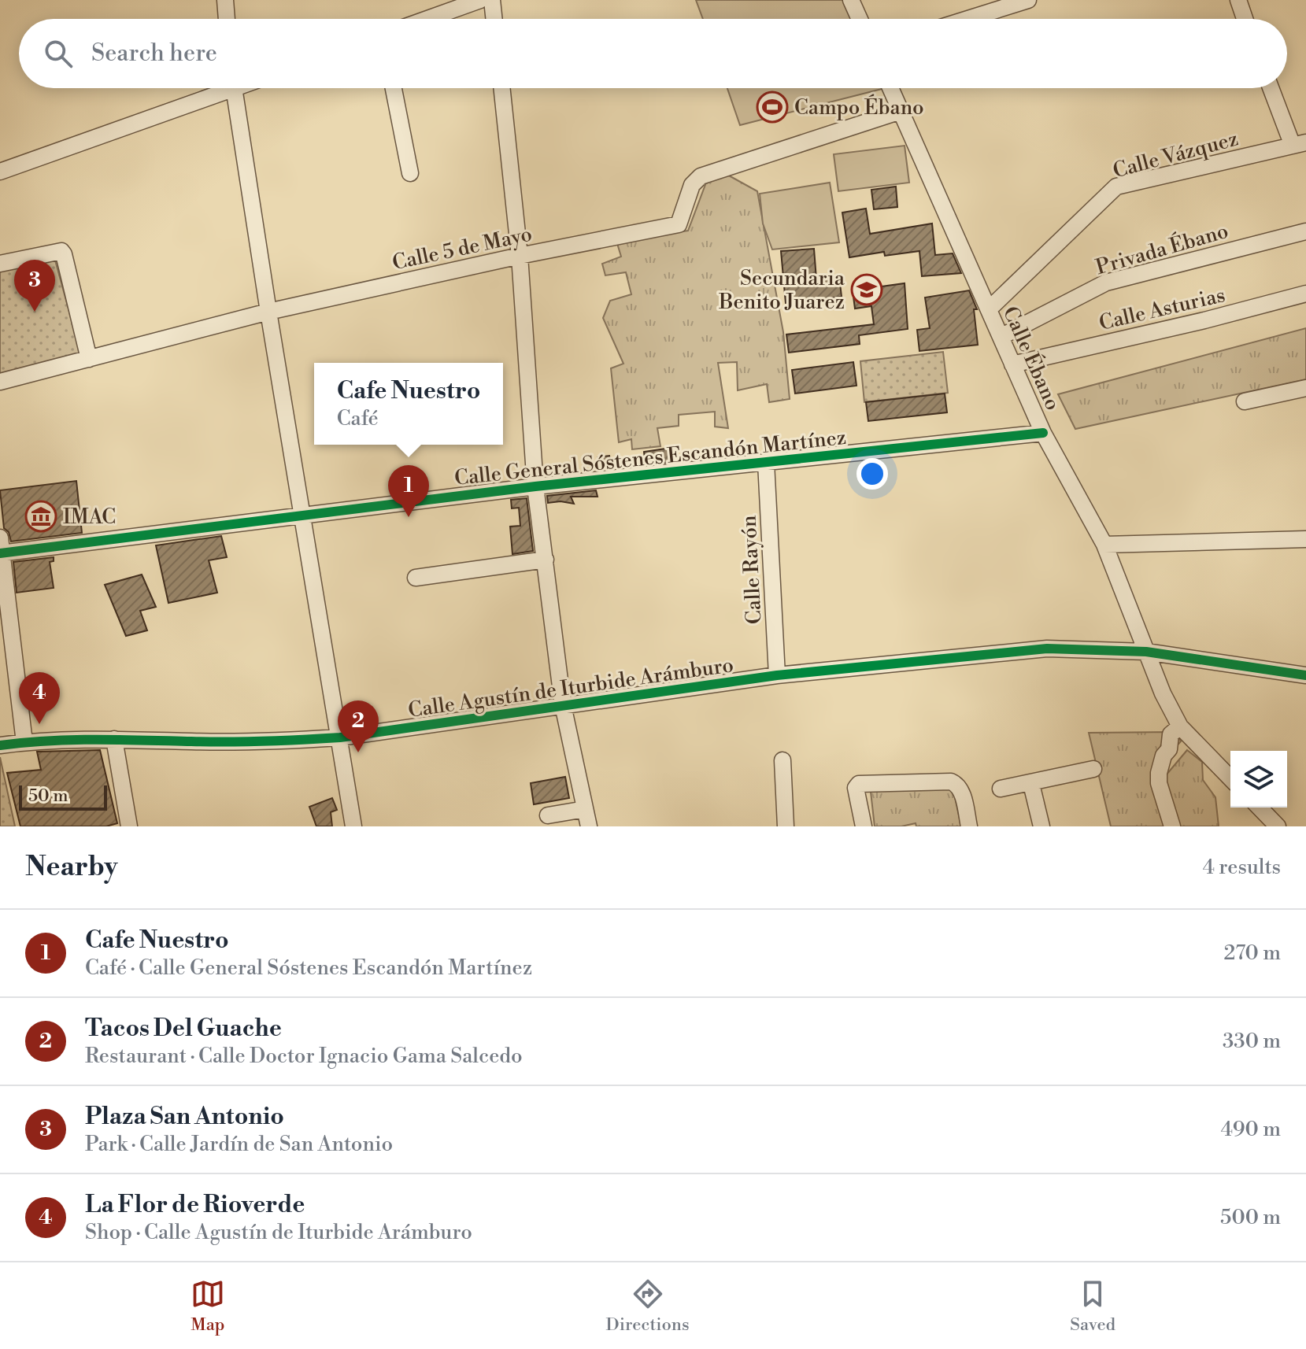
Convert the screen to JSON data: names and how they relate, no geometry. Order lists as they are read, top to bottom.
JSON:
{
  "streets": {
    "street": [
      "Calle Vázquez",
      "Calle 5 de Mayo",
      "Privada Ébano",
      "Calle Asturias",
      "Calle Ébano",
      "Calle General Sóstenes Escandón Martínez",
      "Calle Rayón",
      "Calle Agustín de Iturbide Arámburo"
    ]
  },
  "crossings": [
    ["Calle Vázquez", "Calle Ébano"],
    ["Calle 5 de Mayo", "Calle Ébano"],
    ["Privada Ébano", "Calle Ébano"],
    ["Calle Asturias", "Calle Ébano"],
    ["Calle Ébano", "Calle General Sóstenes Escandón Martínez"],
    ["Calle Ébano", "Calle Agustín de Iturbide Arámburo"],
    ["Calle General Sóstenes Escandón Martínez", "Calle Rayón"],
    ["Calle Rayón", "Calle Agustín de Iturbide Arámburo"]
  ],
  "places": {
    "sports": ["Campo Ébano"],
    "school or university": ["Secundaria Benito Juarez"],
    "museum": ["IMAC"]
  },
  "scale_bar": "50 m",
  "page": {
    "search": "Search here",
    "pins": [
      "3",
      "1",
      "4",
      "2"
    ],
    "popup": ["Cafe Nuestro", "Café"],
    "scale": "50 m",
    "heading": ["Nearby", "4 results"],
    "list": [
      {
        "mark": "1",
        "name": "Cafe Nuestro",
        "note": "Café · Calle General Sóstenes Escandón Martínez",
        "value": "270 m"
      },
      {
        "mark": "2",
        "name": "Tacos Del Guache",
        "note": "Restaurant · Calle Doctor Ignacio Gama Salcedo",
        "value": "330 m"
      },
      {
        "mark": "3",
        "name": "Plaza San Antonio",
        "note": "Park · Calle Jardín de San Antonio",
        "value": "490 m"
      },
      {
        "mark": "4",
        "name": "La Flor de Rioverde",
        "note": "Shop · Calle Agustín de Iturbide Arámburo",
        "value": "500 m"
      }
    ],
    "nav": ["Map", "Directions", "Saved"]
  }
}
